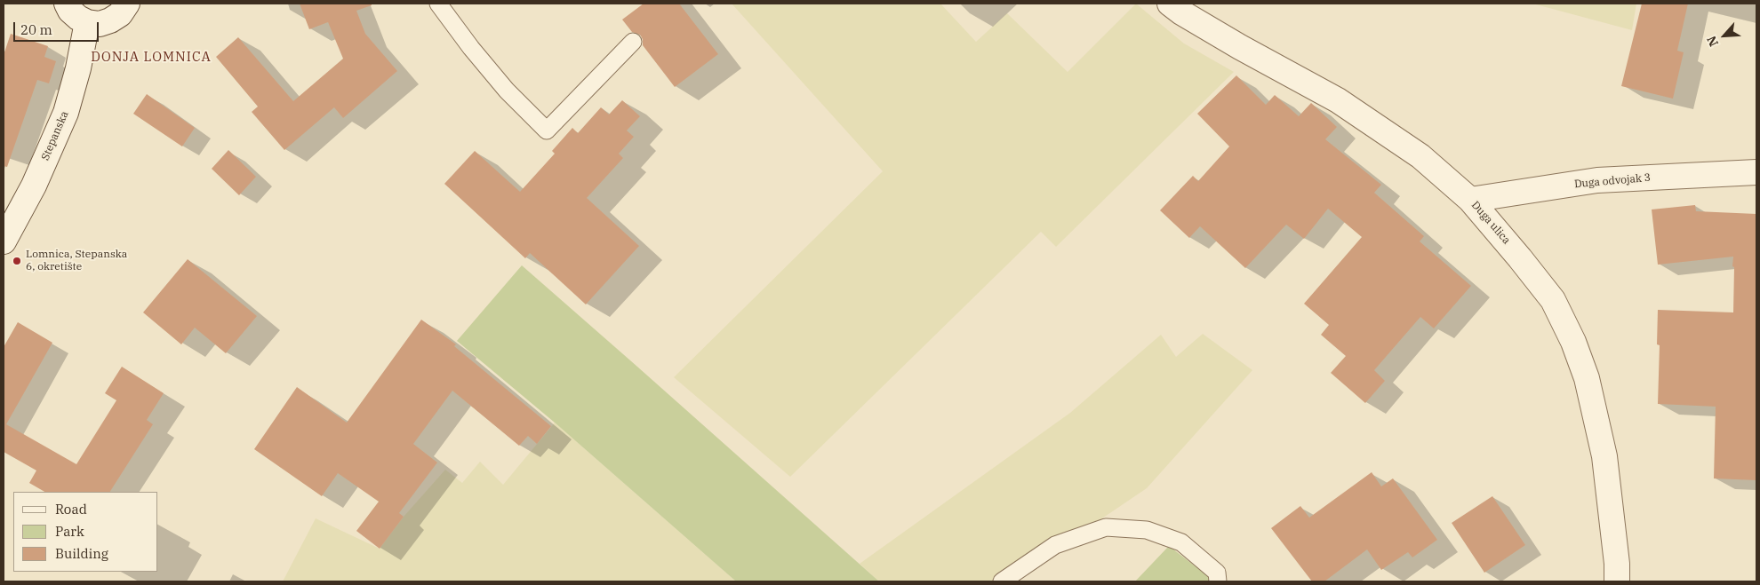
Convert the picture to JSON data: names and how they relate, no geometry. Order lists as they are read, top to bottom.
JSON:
{
  "streets": {
    "street": ["Stepanska", "Duga odvojak 3", "Duga ulica"]
  },
  "crossings": [
    ["Duga odvojak 3", "Duga ulica"]
  ],
  "districts": ["DONJA LOMNICA"],
  "places": ["Lomnica, Stepanska 6, okretište"],
  "legend": ["Road", "Park", "Building"],
  "scale_bar": "20 m",
  "north": "bottom left"
}
